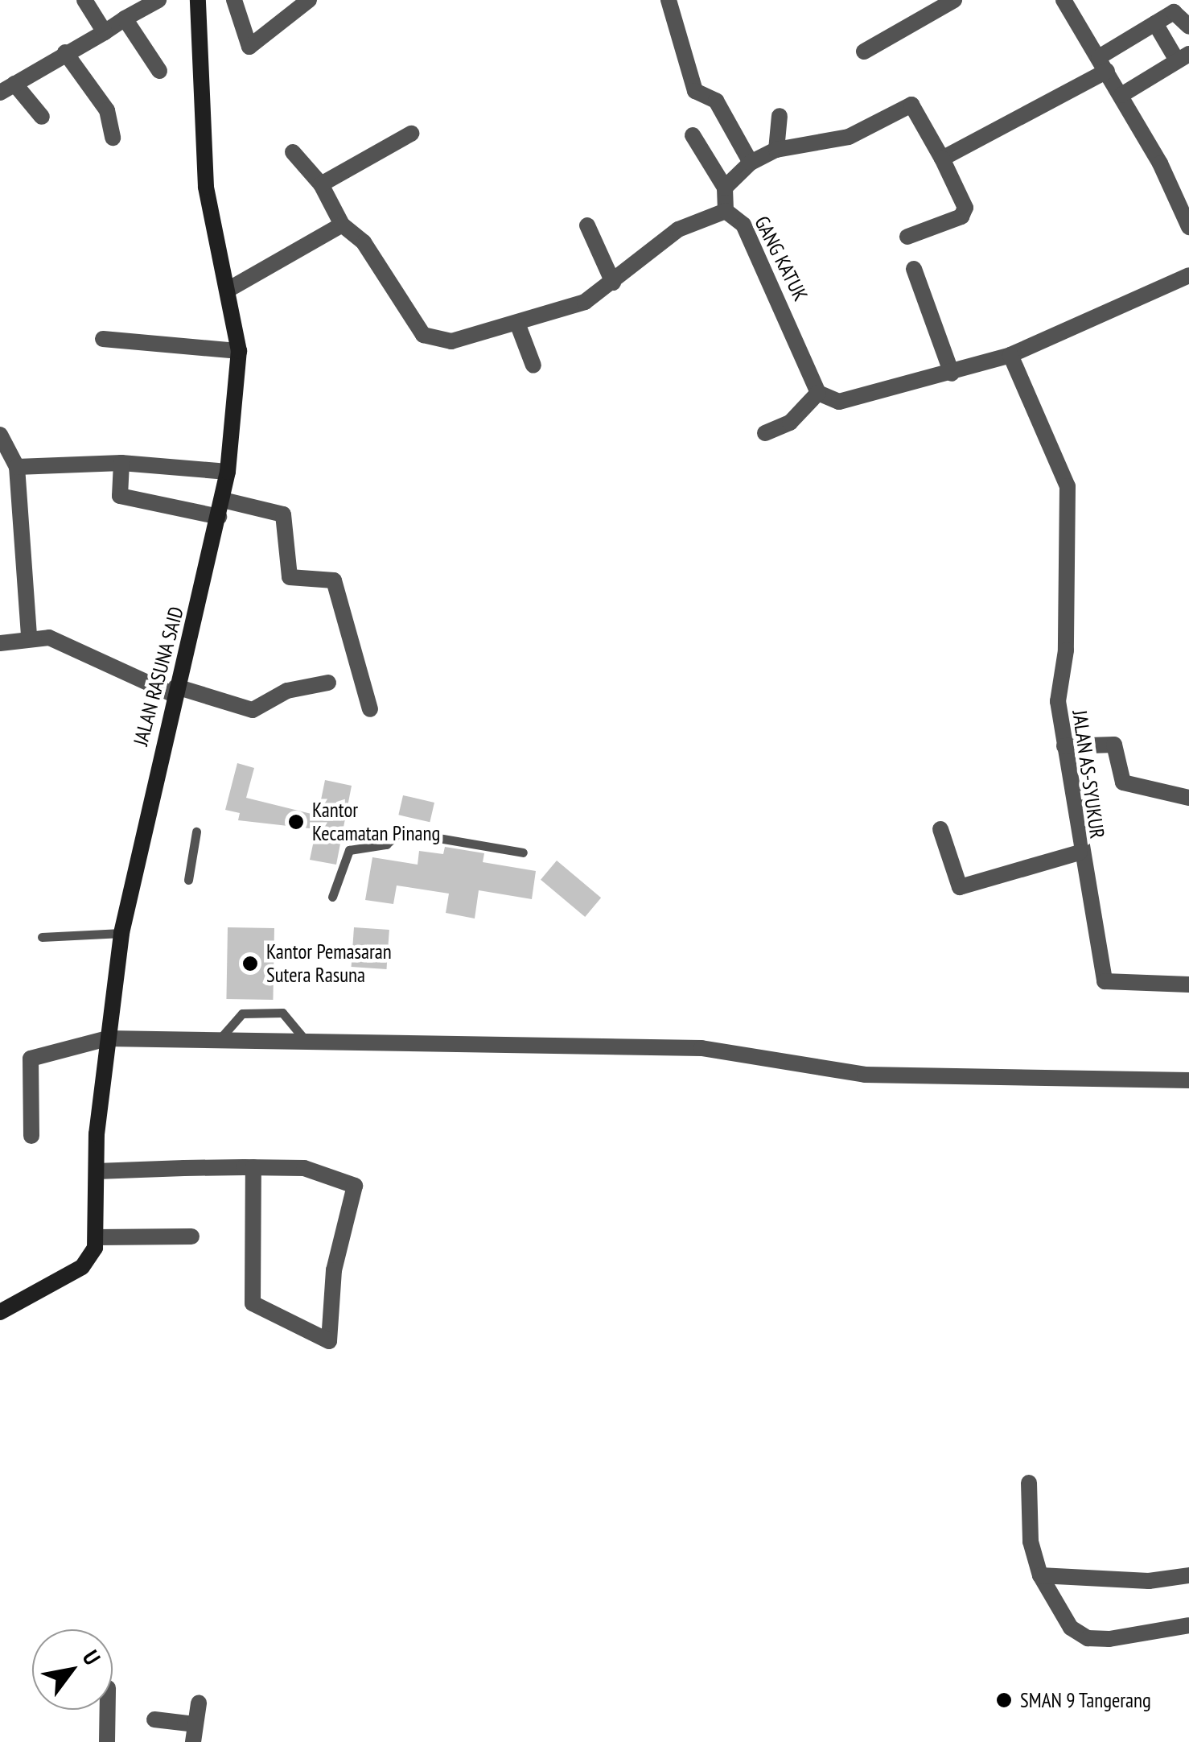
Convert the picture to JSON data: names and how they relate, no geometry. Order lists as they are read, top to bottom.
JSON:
{
  "streets": {
    "main road": ["JALAN RASUNA SAID"],
    "street": ["GANG KATUK", "JALAN AS-SYUKUR"]
  },
  "places": ["Kantor Kecamatan Pinang", "Kantor Pemasaran Sutera Rasuna", "SMAN 9 Tangerang"],
  "north": "top right"
}
